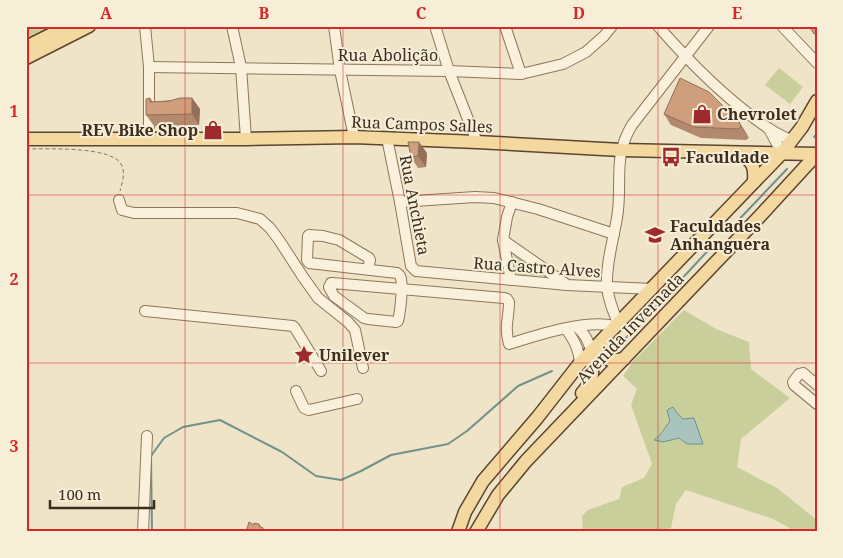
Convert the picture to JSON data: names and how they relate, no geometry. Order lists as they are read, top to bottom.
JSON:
{
  "streets": {
    "main road": ["Rua Campos Salles", "Avenida Invernada"],
    "street": ["Rua Abolição", "Rua Anchieta", "Rua Castro Alves"]
  },
  "crossings": [
    ["Rua Campos Salles", "Rua Anchieta"],
    ["Rua Campos Salles", "Avenida Invernada"],
    ["Rua Anchieta", "Rua Castro Alves"],
    ["Rua Castro Alves", "Avenida Invernada"]
  ],
  "places": {
    "shop": ["Chevrolet", "REV Bike Shop"],
    "bus stop": ["Faculdade"],
    "school or university": ["Faculdades Anhanguera"],
    "place": ["Unilever"]
  },
  "scale_bar": "100 m",
  "grid": {
    "columns": [
      "A",
      "B",
      "C",
      "D",
      "E"
    ],
    "rows": ["1", "2", "3"]
  }
}
